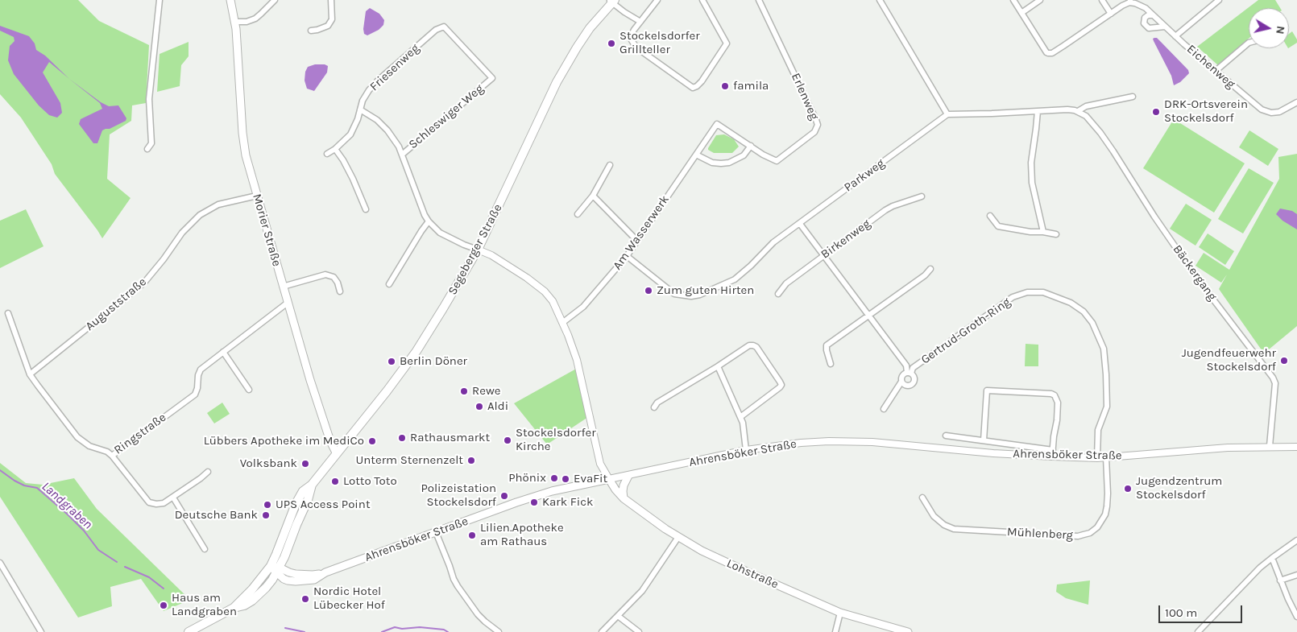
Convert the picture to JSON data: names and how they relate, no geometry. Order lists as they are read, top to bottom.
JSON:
{
  "streets": {
    "main road": [
      "Morier Straße",
      "Segeberger Straße",
      "Ahrensböker Straße",
      "Lohstraße"
    ],
    "street": [
      "Eichenweg",
      "Friesenweg",
      "Erlenweg",
      "Schleswiger Weg",
      "Parkweg",
      "Am Wasserwerk",
      "Birkenweg",
      "Bäckergang",
      "Auguststraße",
      "Gertrud-Groth-Ring",
      "Ringstraße",
      "Mühlenberg"
    ]
  },
  "crossings": [
    ["Friesenweg", "Schleswiger Weg"],
    ["Erlenweg", "Am Wasserwerk"],
    ["Parkweg", "Am Wasserwerk"],
    ["Parkweg", "Gertrud-Groth-Ring"],
    ["Morier Straße", "Segeberger Straße"],
    ["Morier Straße", "Auguststraße"],
    ["Morier Straße", "Ringstraße"],
    ["Birkenweg", "Gertrud-Groth-Ring"],
    ["Segeberger Straße", "Ahrensböker Straße"],
    ["Bäckergang", "Ahrensböker Straße"],
    ["Auguststraße", "Ringstraße"],
    ["Gertrud-Groth-Ring", "Ahrensböker Straße"],
    ["Ahrensböker Straße", "Mühlenberg"],
    ["Ahrensböker Straße", "Lohstraße"]
  ],
  "water": ["Landgraben"],
  "places": [
    "Stockelsdorfer Grillteller",
    "famila",
    "DRK-Ortsverein Stockelsdorf",
    "Zum guten Hirten",
    "Jugendfeuerwehr Stockelsdorf",
    "Berlin Döner",
    "Rewe",
    "Aldi",
    "Rathausmarkt",
    "Stockelsdorfer Kirche",
    "Lübbers Apotheke im MediCo",
    "Unterm Sternenzelt",
    "Volksbank",
    "Phönix",
    "EvaFit",
    "Lotto Toto",
    "Jugendzentrum Stockelsdorf",
    "Polizeistation Stockelsdorf",
    "Kark Fick",
    "UPS Access Point",
    "Deutsche Bank",
    "Lilien.Apotheke am Rathaus",
    "Nordic Hotel Lübecker Hof",
    "Haus am Landgraben"
  ],
  "scale_bar": "100 m",
  "north": "right"
}
